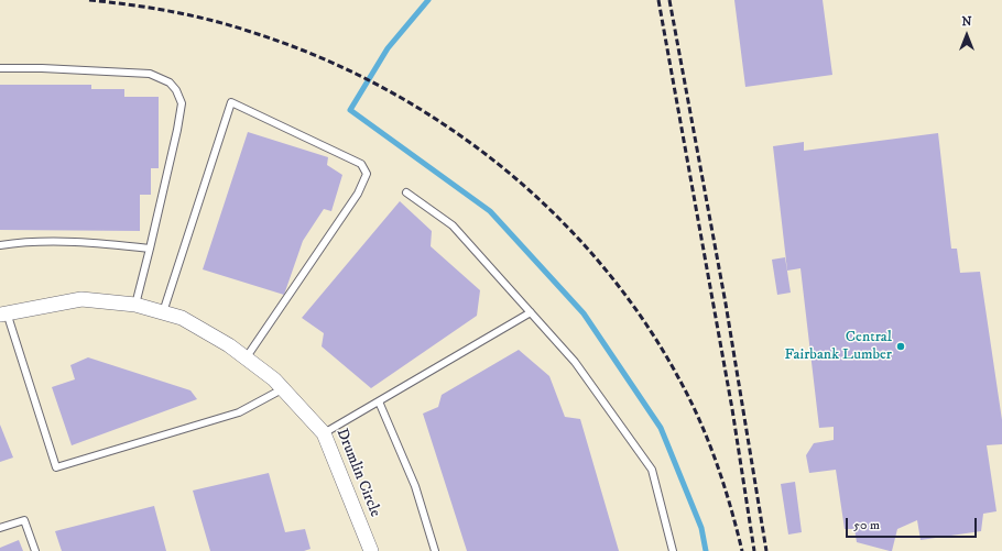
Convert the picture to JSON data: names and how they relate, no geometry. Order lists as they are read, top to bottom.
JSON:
{
  "streets": {
    "street": ["Drumlin Circle"]
  },
  "places": ["Central Fairbank Lumber"],
  "scale_bar": "50 m",
  "north": "top"
}
